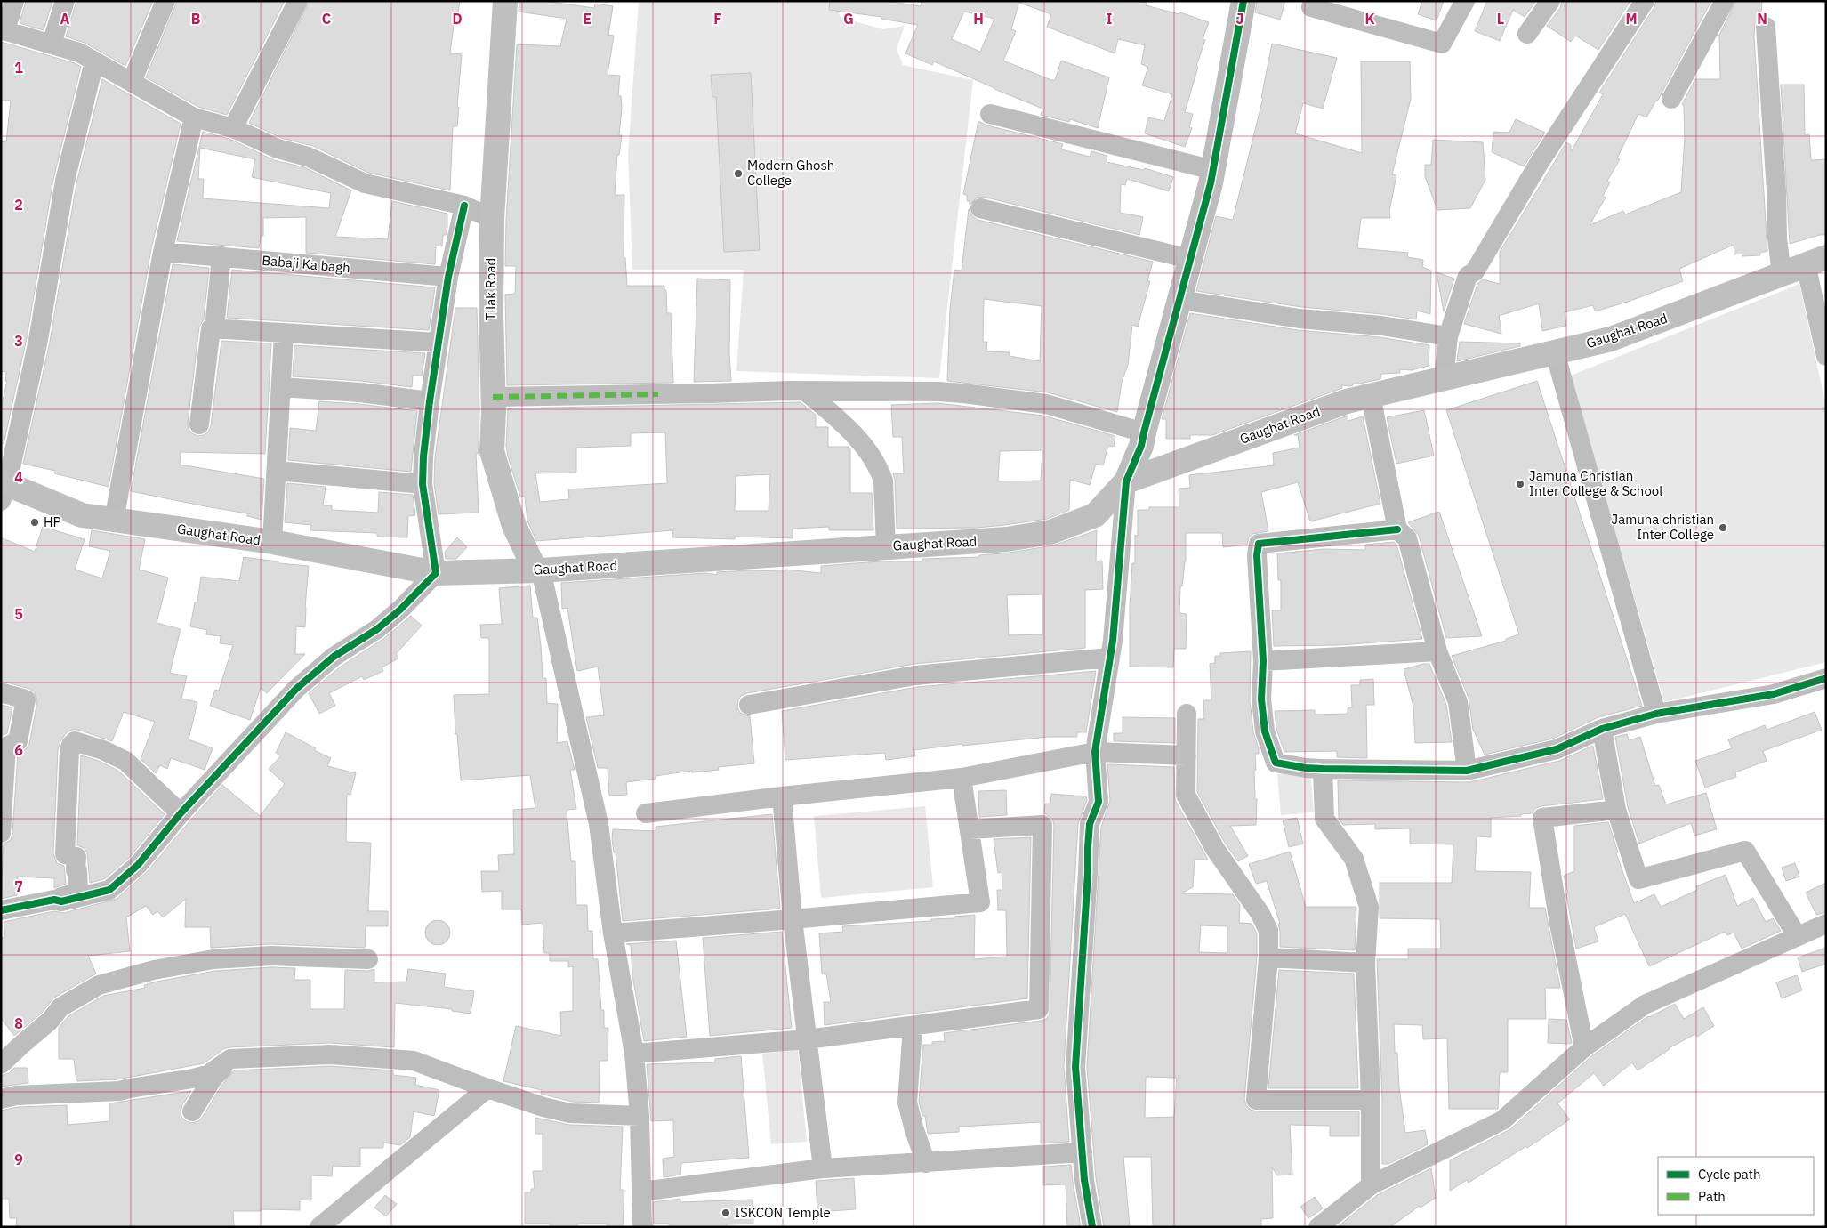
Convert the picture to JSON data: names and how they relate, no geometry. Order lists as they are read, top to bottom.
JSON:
{
  "streets": {
    "main road": ["Tilak Road", "Gaughat Road"],
    "street": ["Babaji Ka bagh"]
  },
  "crossings": [
    ["Tilak Road", "Gaughat Road"]
  ],
  "places": [
    "Modern Ghosh College",
    "Jamuna Christian Inter College & School",
    "HP",
    "Jamuna christian Inter College",
    "ISKCON Temple"
  ],
  "legend": ["Cycle path", "Path"],
  "grid": {
    "columns": [
      "A",
      "B",
      "C",
      "D",
      "E",
      "F",
      "G",
      "H",
      "I",
      "J",
      "K",
      "L",
      "M",
      "N"
    ],
    "rows": [
      "1",
      "2",
      "3",
      "4",
      "5",
      "6",
      "7",
      "8",
      "9"
    ]
  }
}
